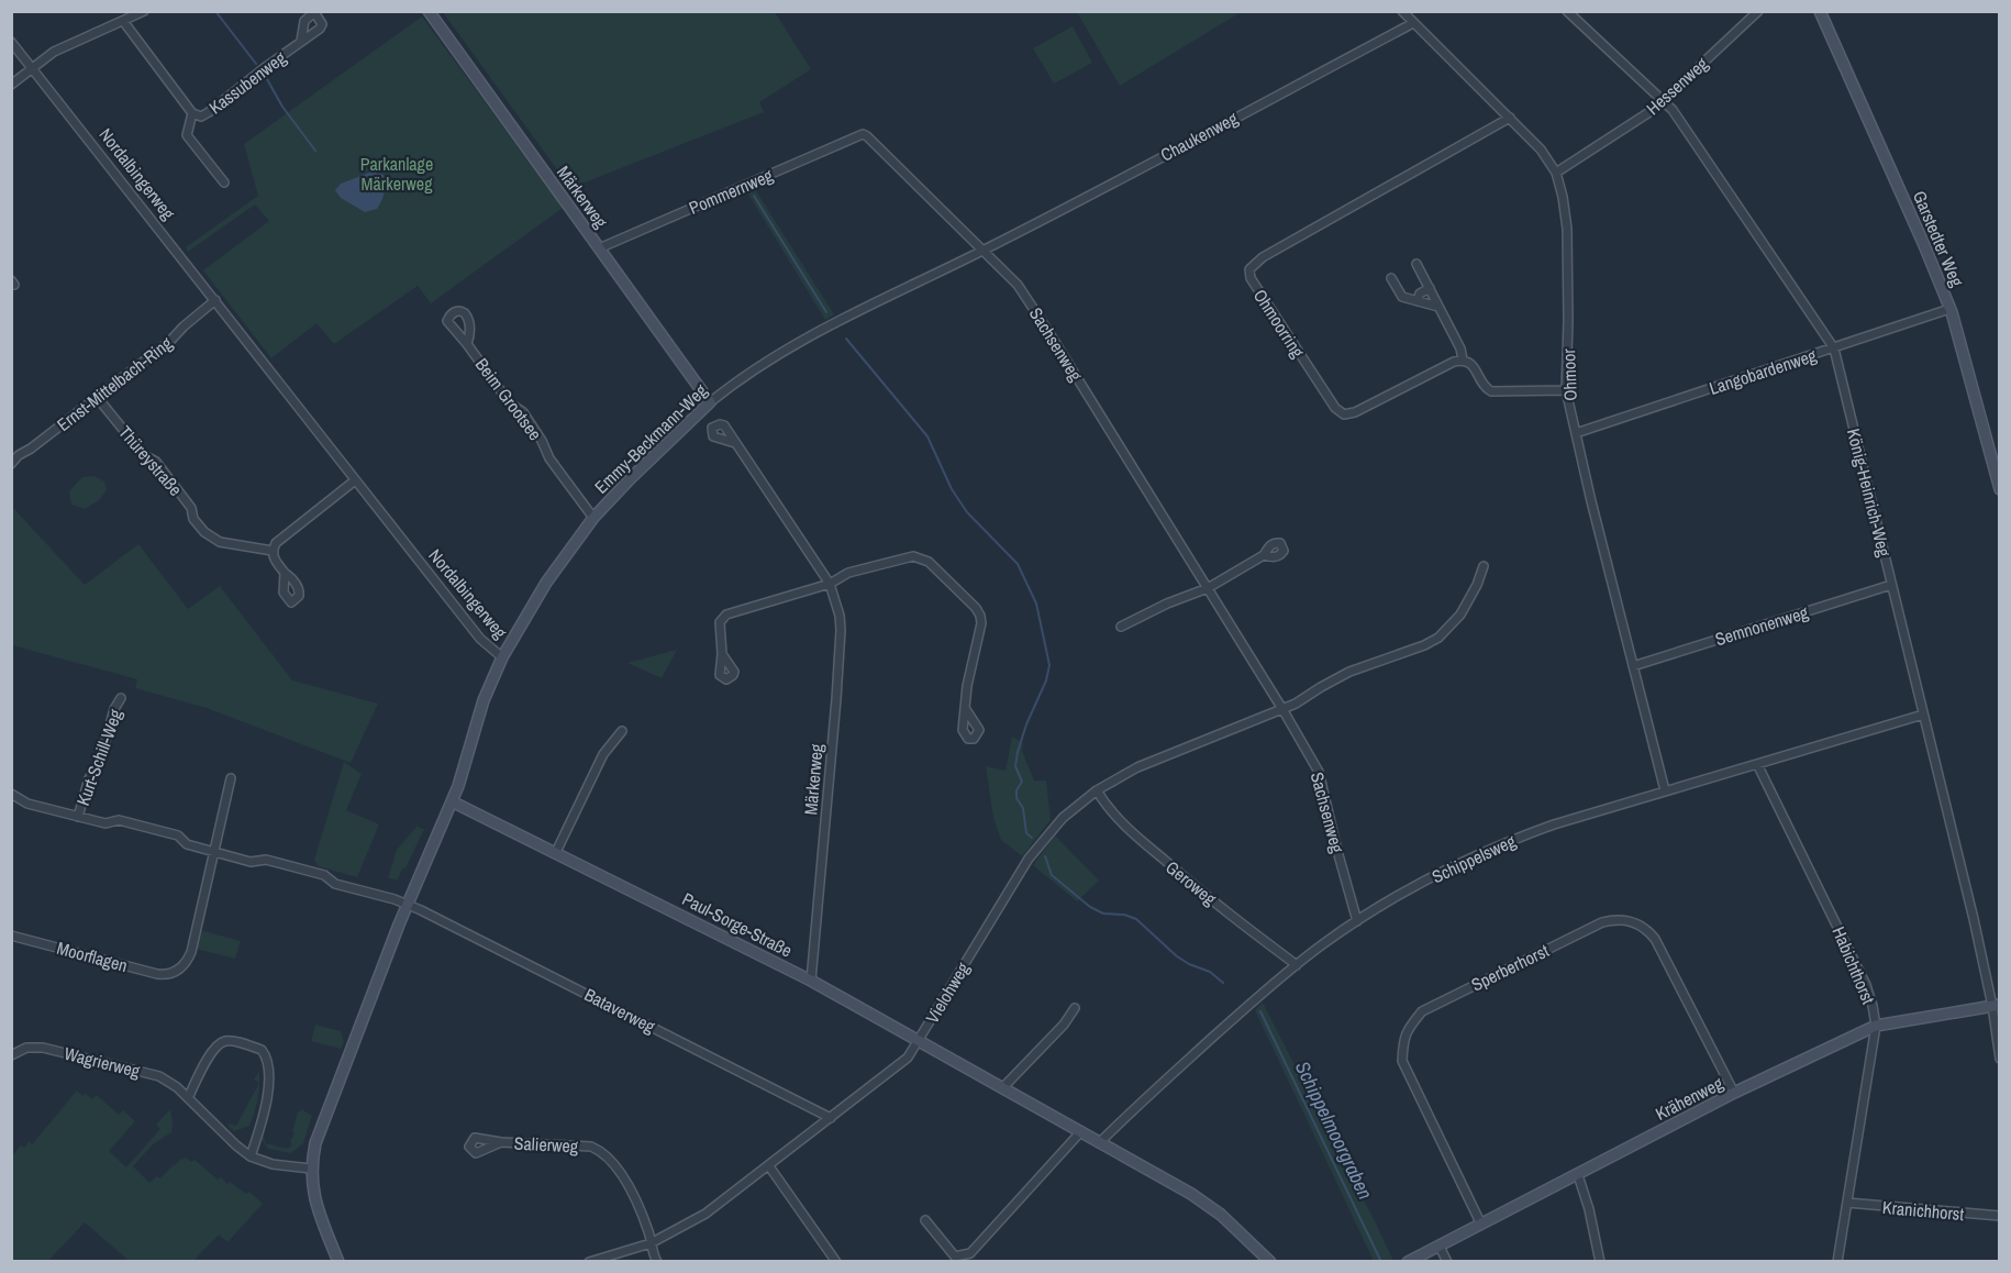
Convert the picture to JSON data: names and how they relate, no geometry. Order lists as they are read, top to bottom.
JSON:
{
  "streets": {
    "street": [
      "Kassubenweg",
      "Hessenweg",
      "Chaukenweg",
      "Nordalbingerweg",
      "Pommernweg",
      "Märkerweg",
      "Garstedter Weg",
      "Ohmoorring",
      "Sachsenweg",
      "Langobardenweg",
      "Ohmoor",
      "Ernst-Mittelbach-Ring",
      "Beim Grootsee",
      "Emmy-Beckmann-Weg",
      "Thüreystraße",
      "König-Heinrich-Weg",
      "Semnonenweg",
      "Kurt-Schill-Weg",
      "Schippelsweg",
      "Geroweg",
      "Paul-Sorge-Straße",
      "Moorflagen",
      "Habichthorst",
      "Sperberhorst",
      "Vielohweg",
      "Bataverweg",
      "Wagrierweg",
      "Krähenweg",
      "Salierweg",
      "Kranichhorst"
    ]
  },
  "crossings": [
    ["Hessenweg", "Ohmoor"],
    ["Hessenweg", "König-Heinrich-Weg"],
    ["Chaukenweg", "Sachsenweg"],
    ["Chaukenweg", "Ohmoor"],
    ["Chaukenweg", "Emmy-Beckmann-Weg"],
    ["Nordalbingerweg", "Ernst-Mittelbach-Ring"],
    ["Nordalbingerweg", "Emmy-Beckmann-Weg"],
    ["Nordalbingerweg", "Paul-Sorge-Straße"],
    ["Nordalbingerweg", "Bataverweg"],
    ["Nordalbingerweg", "Wagrierweg"],
    ["Pommernweg", "Märkerweg"],
    ["Pommernweg", "Sachsenweg"],
    ["Märkerweg", "Emmy-Beckmann-Weg"],
    ["Märkerweg", "Paul-Sorge-Straße"],
    ["Garstedter Weg", "Langobardenweg"],
    ["Ohmoorring", "Ohmoor"],
    ["Sachsenweg", "Emmy-Beckmann-Weg"],
    ["Sachsenweg", "Schippelsweg"],
    ["Sachsenweg", "Vielohweg"],
    ["Langobardenweg", "Ohmoor"],
    ["Langobardenweg", "König-Heinrich-Weg"],
    ["Ohmoor", "Semnonenweg"],
    ["Ohmoor", "Schippelsweg"],
    ["Ernst-Mittelbach-Ring", "Thüreystraße"],
    ["Beim Grootsee", "Emmy-Beckmann-Weg"],
    ["König-Heinrich-Weg", "Semnonenweg"],
    ["König-Heinrich-Weg", "Schippelsweg"],
    ["König-Heinrich-Weg", "Krähenweg"],
    ["Schippelsweg", "Geroweg"],
    ["Schippelsweg", "Paul-Sorge-Straße"],
    ["Schippelsweg", "Habichthorst"],
    ["Geroweg", "Vielohweg"],
    ["Paul-Sorge-Straße", "Vielohweg"],
    ["Habichthorst", "Krähenweg"],
    ["Habichthorst", "Kranichhorst"],
    ["Sperberhorst", "Krähenweg"],
    ["Vielohweg", "Bataverweg"],
    ["Vielohweg", "Salierweg"]
  ],
  "water": ["Schippelmoorgraben"],
  "parks": ["Parkanlage Märkerweg"]
}
